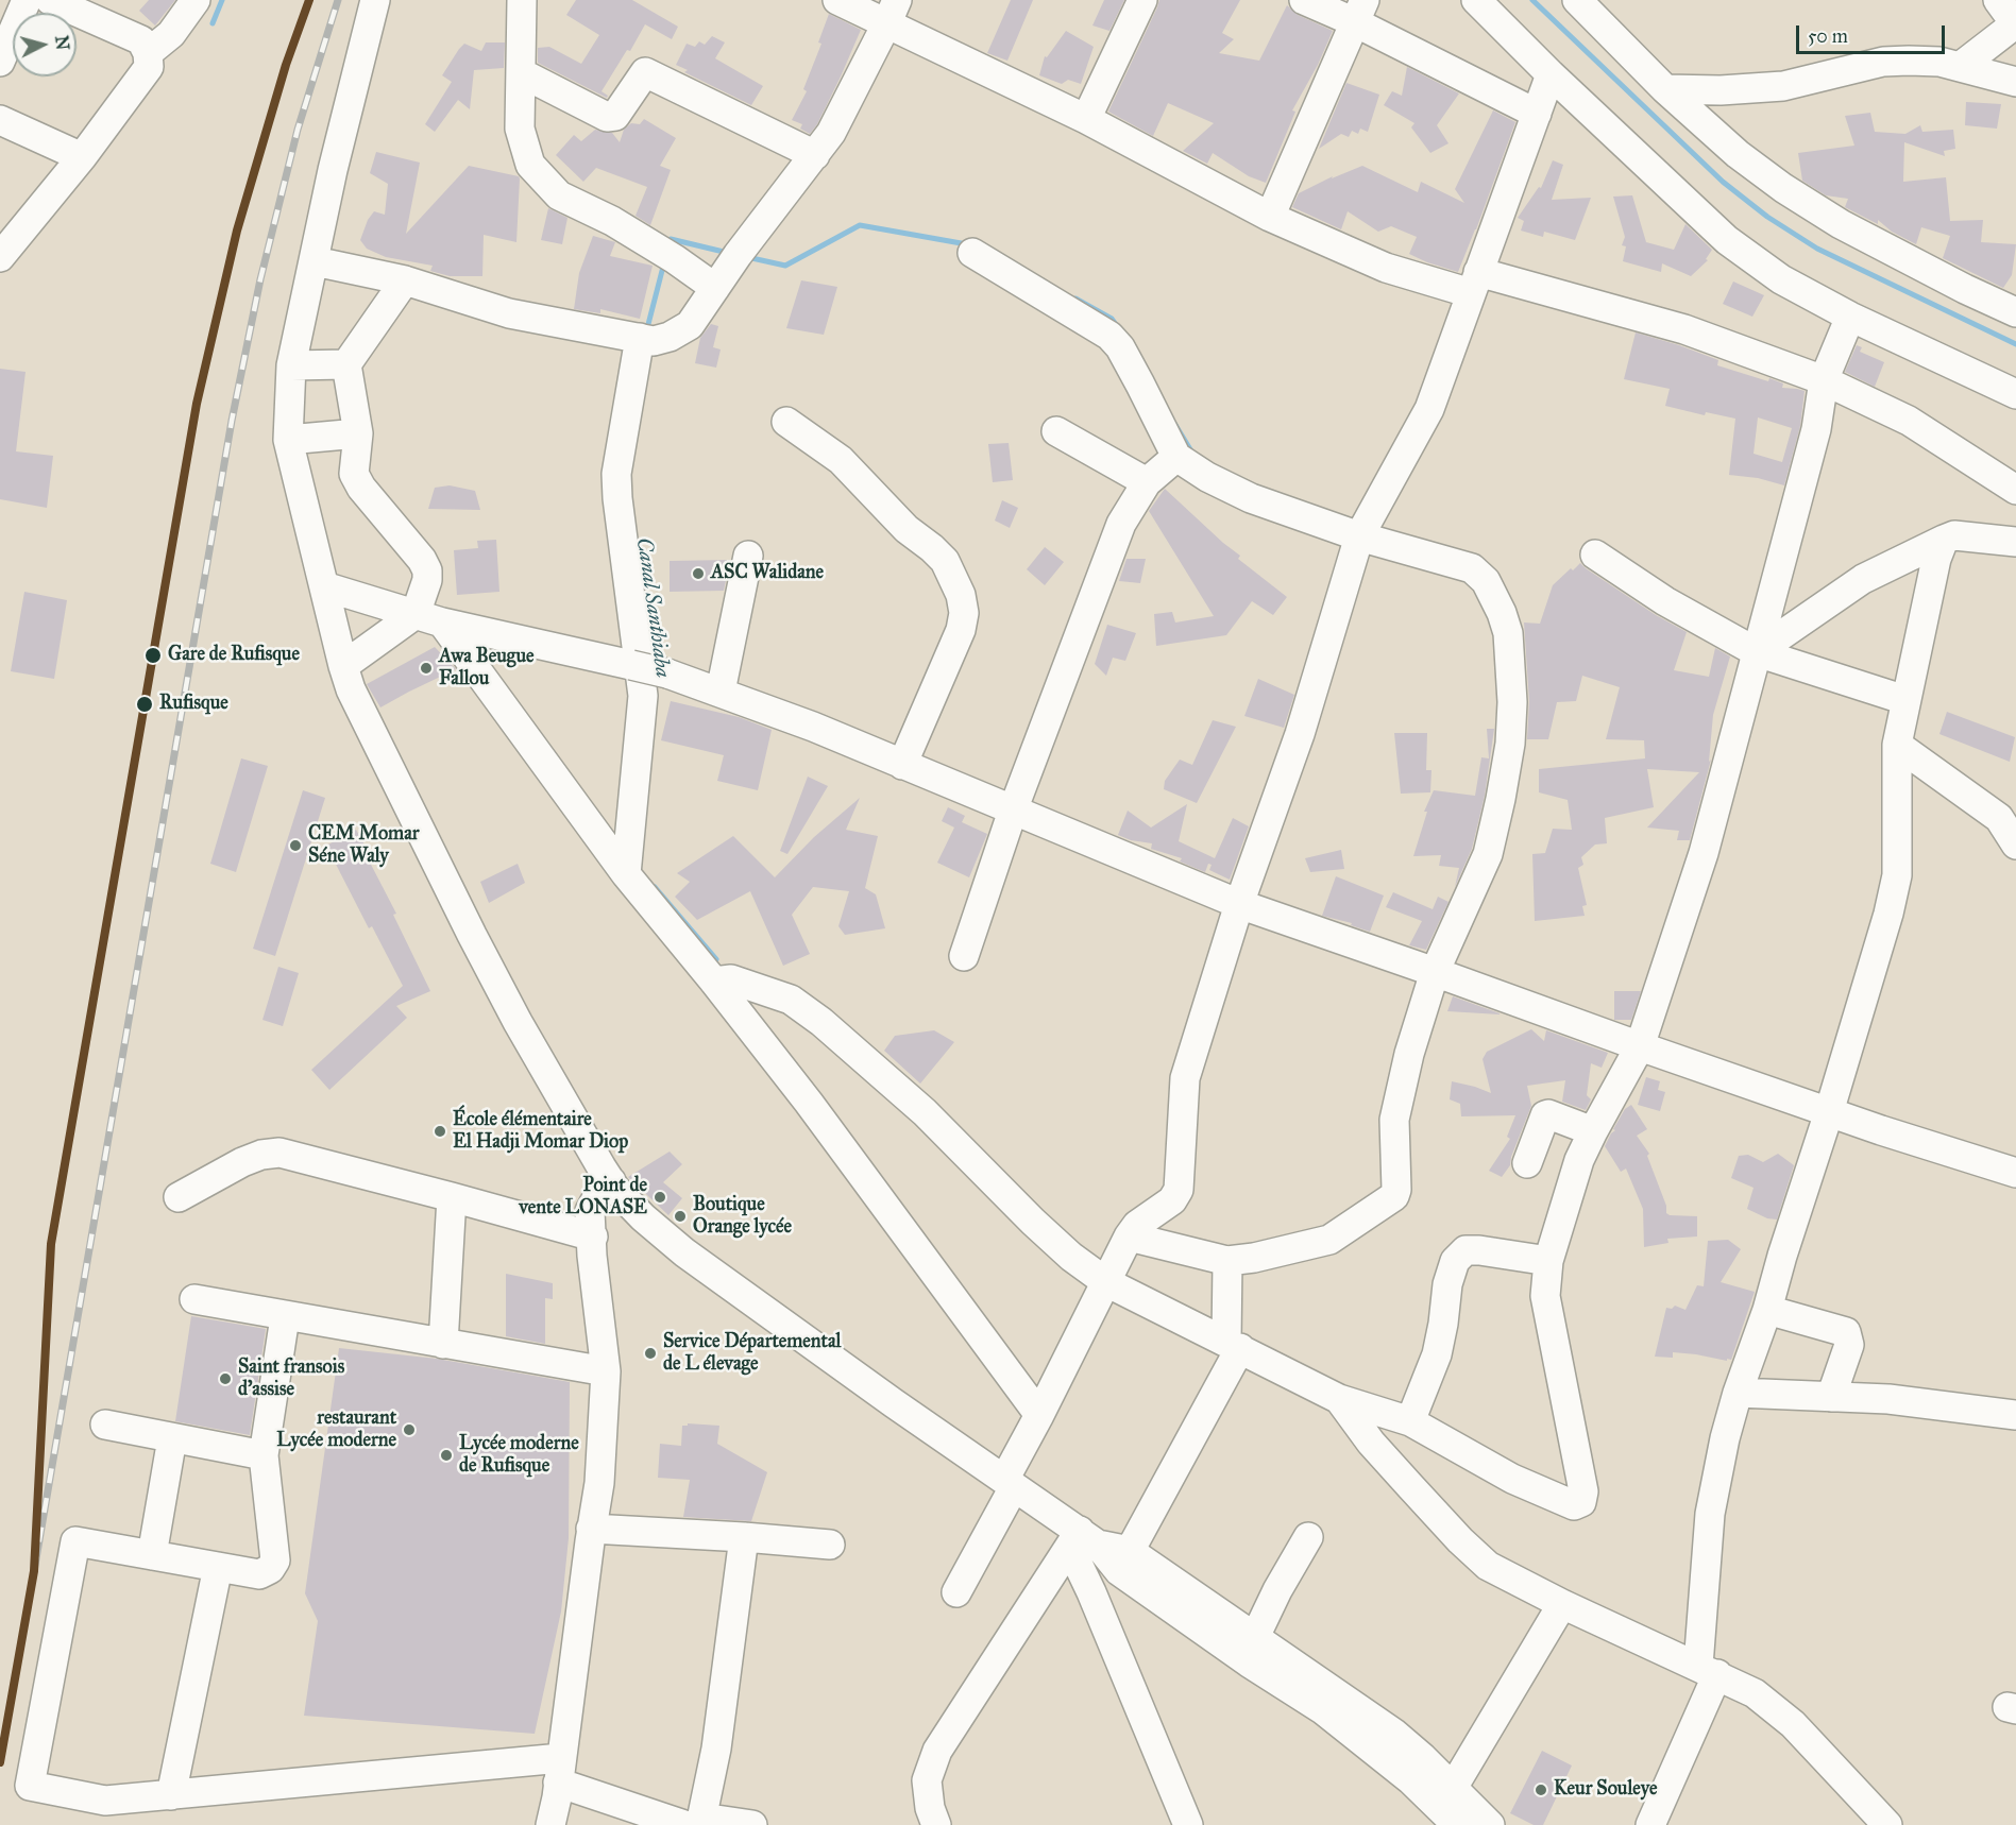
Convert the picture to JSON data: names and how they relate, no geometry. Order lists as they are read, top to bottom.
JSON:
{
  "water": ["Canal Santhiaba"],
  "places": [
    "ASC Walidane",
    "Gare de Rufisque",
    "Awa Beugue Fallou",
    "Rufisque",
    "CEM Momar Séne Waly",
    "École élémentaire El Hadji Momar Diop",
    "Point de vente LONASE",
    "Boutique Orange lycée",
    "Service Départemental de L élevage",
    "Saint fransois d'assise",
    "restaurant Lycée moderne",
    "Lycée moderne de Rufisque",
    "Keur Souleye"
  ],
  "scale_bar": "50 m",
  "north": "right"
}
